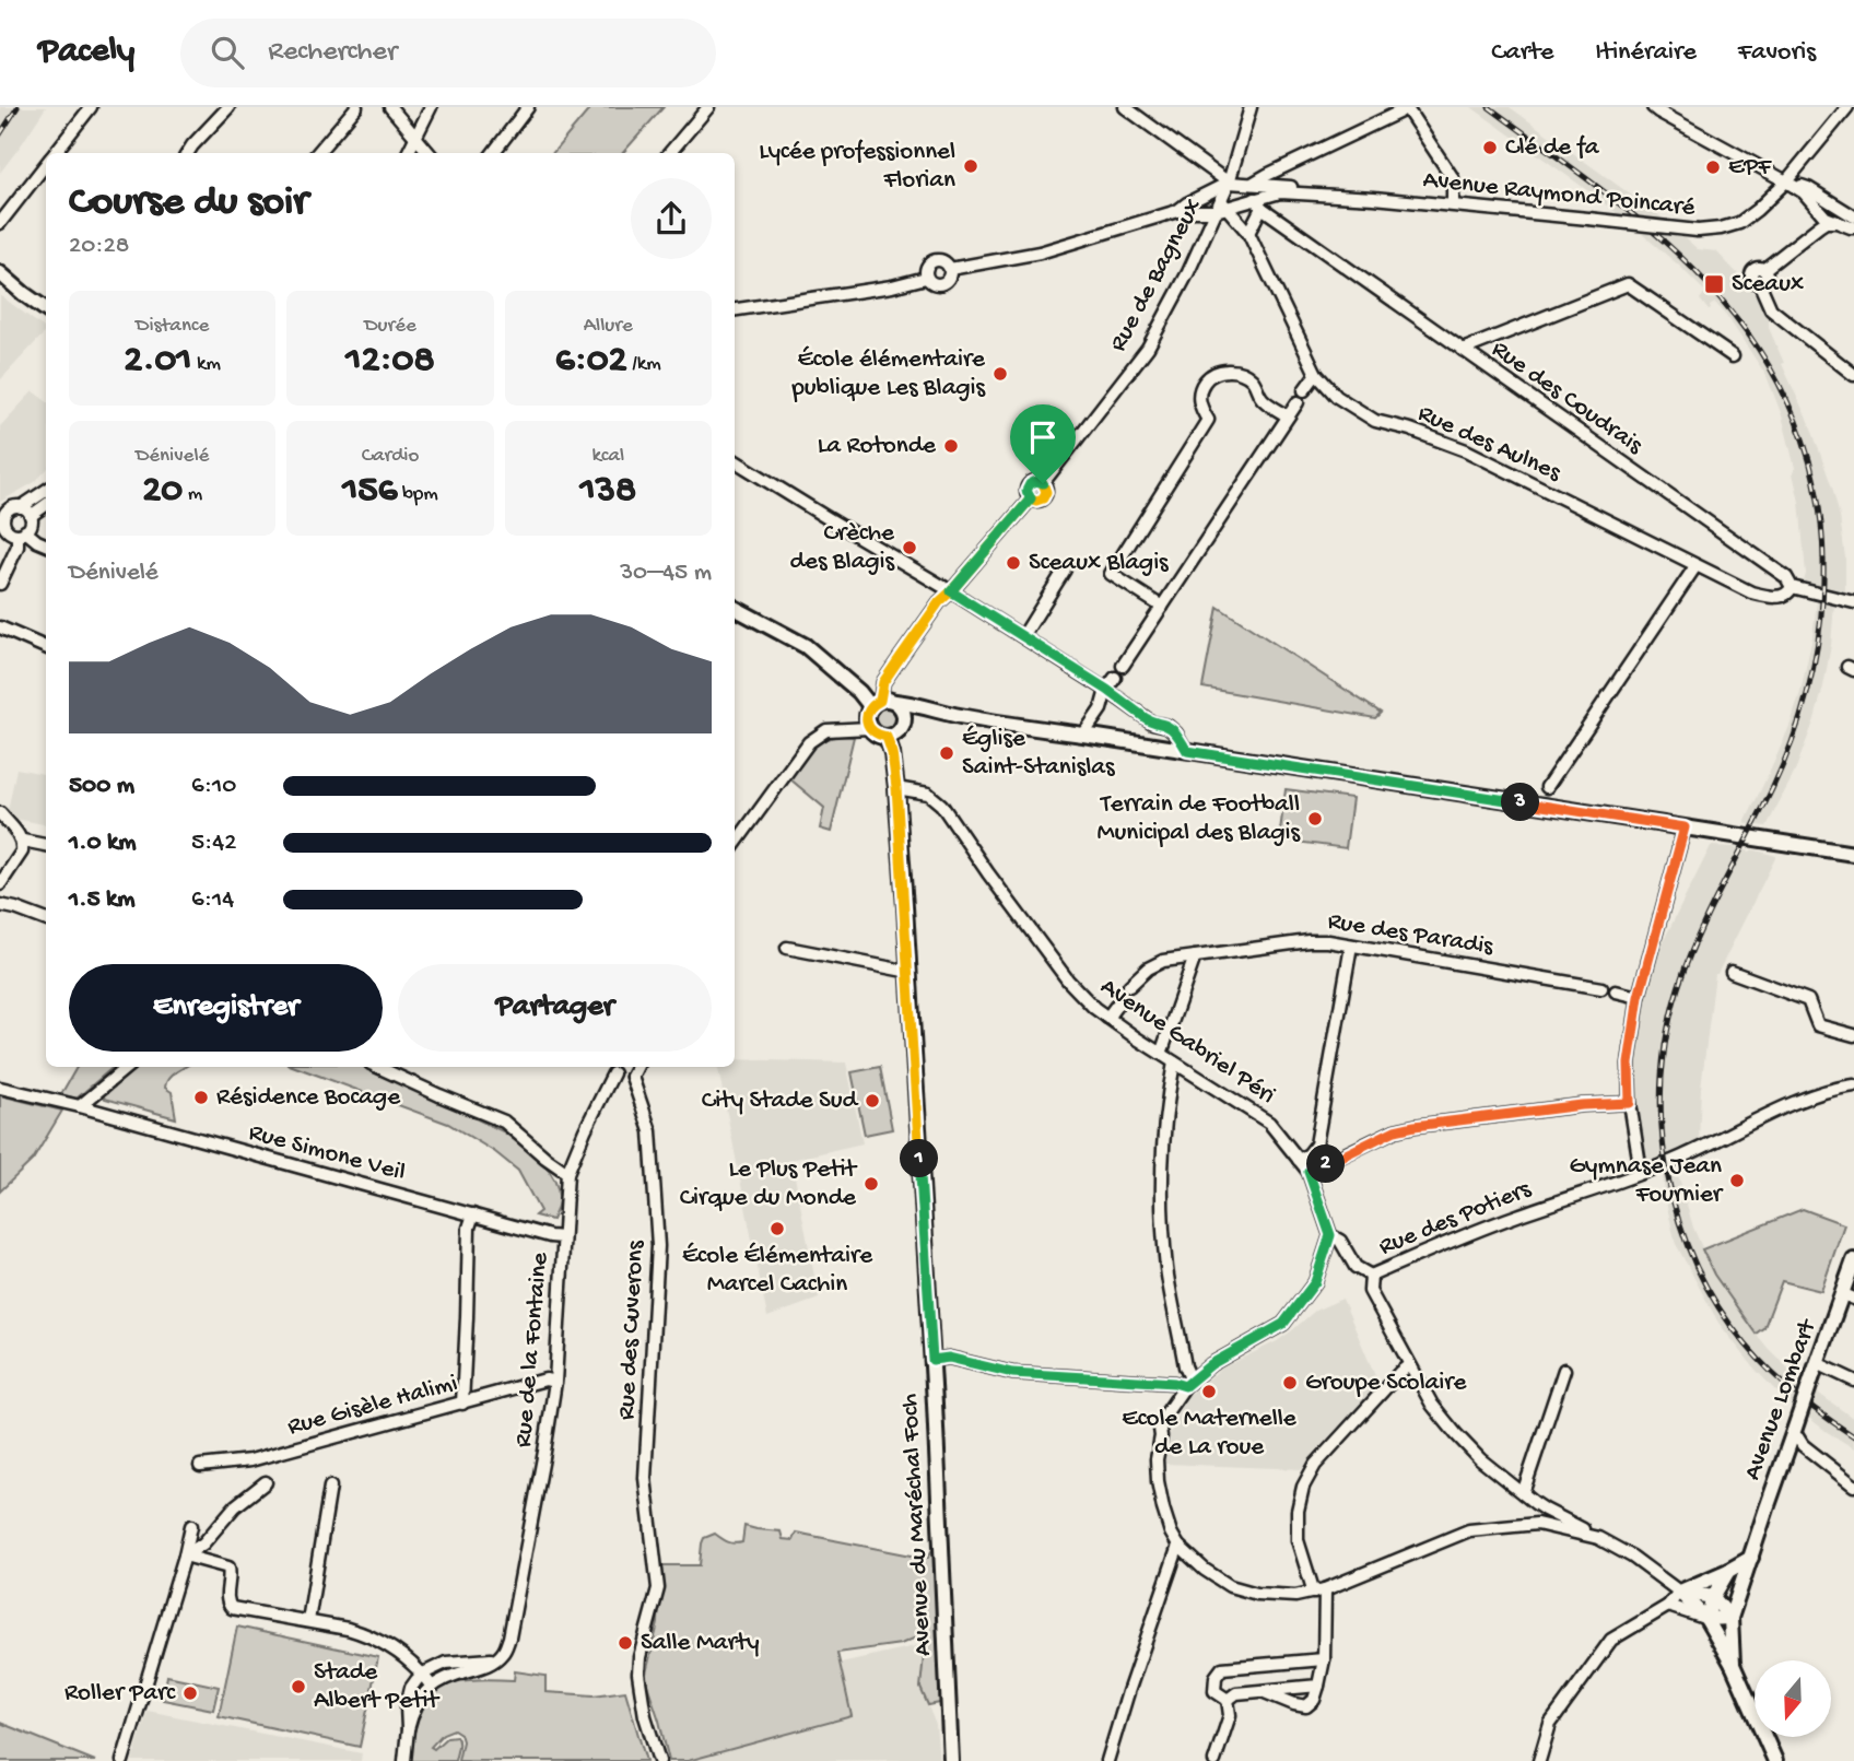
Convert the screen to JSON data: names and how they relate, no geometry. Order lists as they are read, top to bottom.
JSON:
{
  "streets": {
    "main road": ["Avenue Lombart", "Avenue du Maréchal Foch"],
    "street": [
      "Avenue Raymond Poincaré",
      "Rue de Bagneux",
      "Rue des Coudrais",
      "Rue des Aulnes",
      "Rue des Paradis",
      "Avenue Gabriel Péri",
      "Rue Simone Veil",
      "Rue des Potiers",
      "Rue des Cuverons",
      "Rue de la Fontaine",
      "Rue Gisèle Halimi"
    ]
  },
  "crossings": [
    ["Avenue Raymond Poincaré", "Rue de Bagneux"],
    ["Avenue Raymond Poincaré", "Rue des Coudrais"],
    ["Avenue Raymond Poincaré", "Rue des Aulnes"],
    ["Rue de Bagneux", "Rue des Aulnes"],
    ["Rue de Bagneux", "Avenue du Maréchal Foch"],
    ["Rue des Coudrais", "Rue des Aulnes"],
    ["Avenue Gabriel Péri", "Avenue du Maréchal Foch"],
    ["Rue Simone Veil", "Rue de la Fontaine"],
    ["Rue de la Fontaine", "Rue Gisèle Halimi"]
  ],
  "places": {
    "other": [
      "Clé de fa",
      "Lycée professionnel Florian",
      "EPF",
      "École élémentaire publique Les Blagis",
      "La Rotonde",
      "Crèche des Blagis",
      "Sceaux Blagis",
      "Église Saint-Stanislas",
      "Terrain de Football Municipal des Blagis",
      "Résidence Bocage",
      "City Stade Sud",
      "Gymnase Jean Fournier",
      "Le Plus Petit Cirque du Monde",
      "École Élémentaire Marcel Cachin",
      "Groupe Scolaire",
      "Ecole Maternelle de La roue",
      "Salle Marty",
      "Stade Albert Petit",
      "Roller Parc"
    ],
    "transit": ["Sceaux"]
  },
  "north": "bottom",
  "page": {
    "header": "Pacely",
    "search": "Rechercher",
    "nav": ["Carte", "Itinéraire", "Favoris"],
    "heading": ["Course du soir", "20:28"],
    "stats": [
      ["Distance", "2.01 km"],
      ["Durée", "12:08"],
      ["Allure", "6:02 /km"],
      ["Dénivelé", "20 m"],
      ["Cardio", "156 bpm"],
      ["kcal", "138"]
    ],
    "chart": ["Dénivelé", "30–45 m"],
    "list": [
      {
        "name": "500 m",
        "note": "6:10"
      },
      {
        "name": "1.0 km",
        "note": "5:42"
      },
      {
        "name": "1.5 km",
        "note": "6:14"
      }
    ],
    "pins": ["3", "1", "2"],
    "buttons": ["Enregistrer", "Partager"]
  }
}
